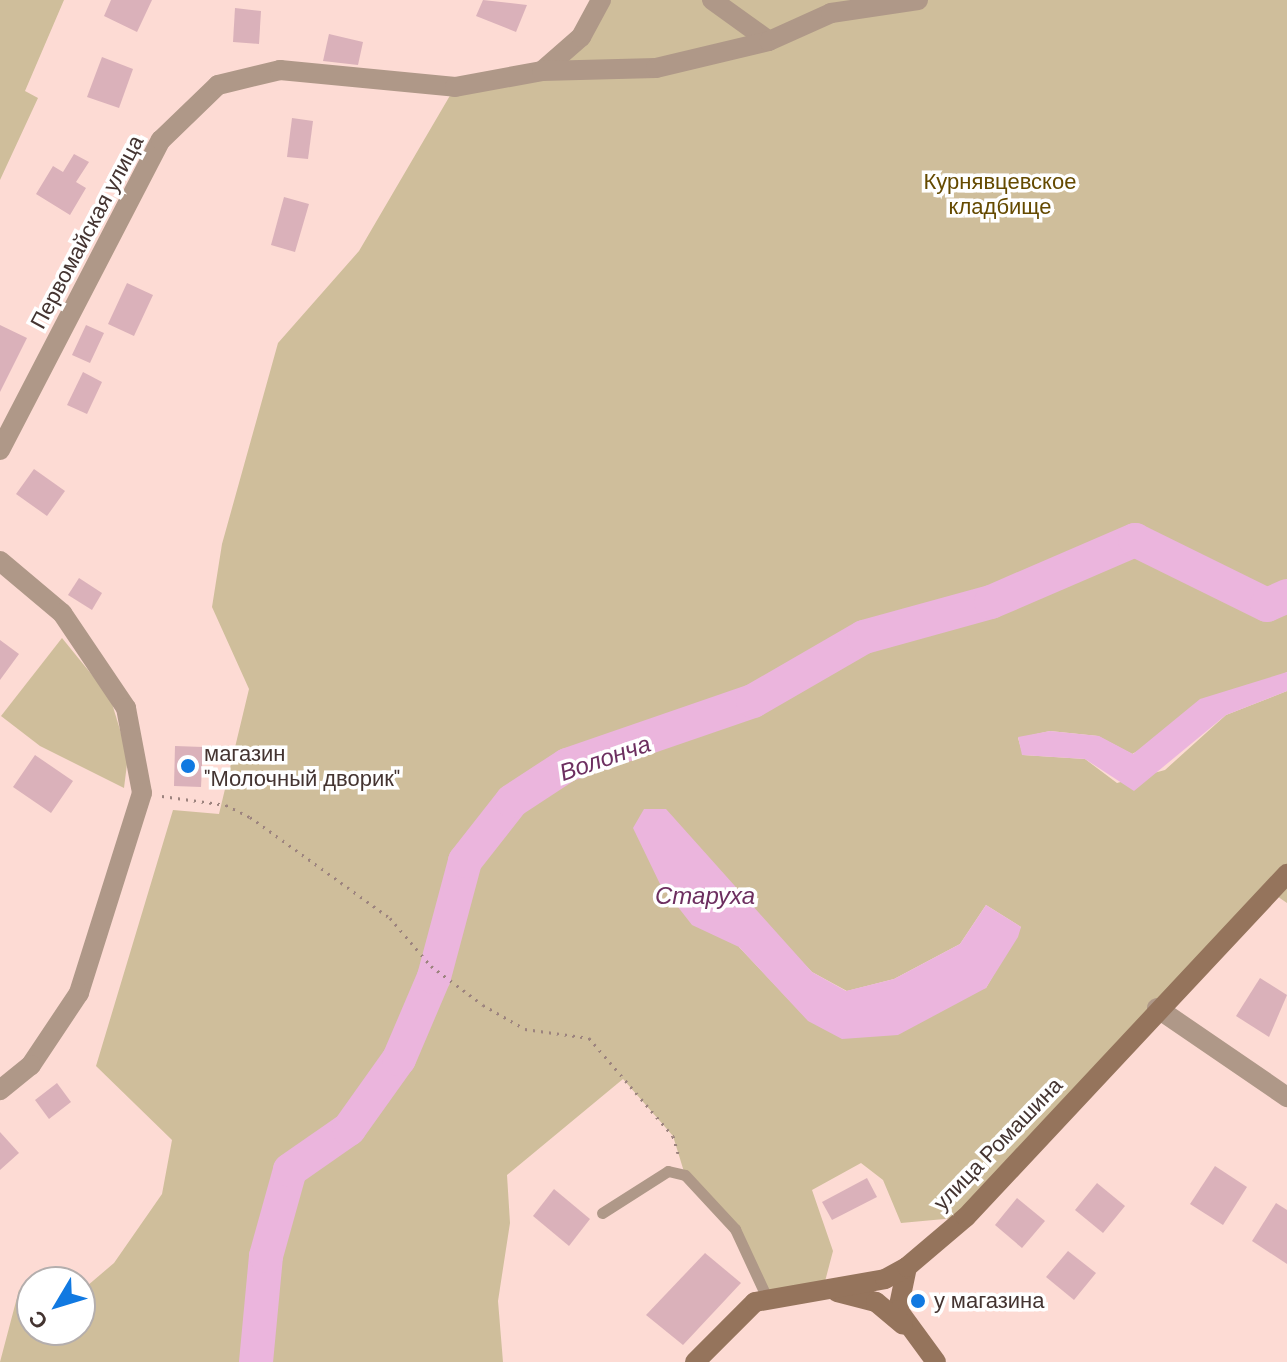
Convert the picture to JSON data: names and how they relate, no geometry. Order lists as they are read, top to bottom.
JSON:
{
  "streets": {
    "street": ["Первомайская улица", "улица Ромашина"]
  },
  "water": ["Волонча", "Старуха"],
  "parks": ["Курнявцевское кладбище"],
  "places": ["магазин \"Молочный дворик\"", "у магазина"],
  "north": "bottom left"
}
